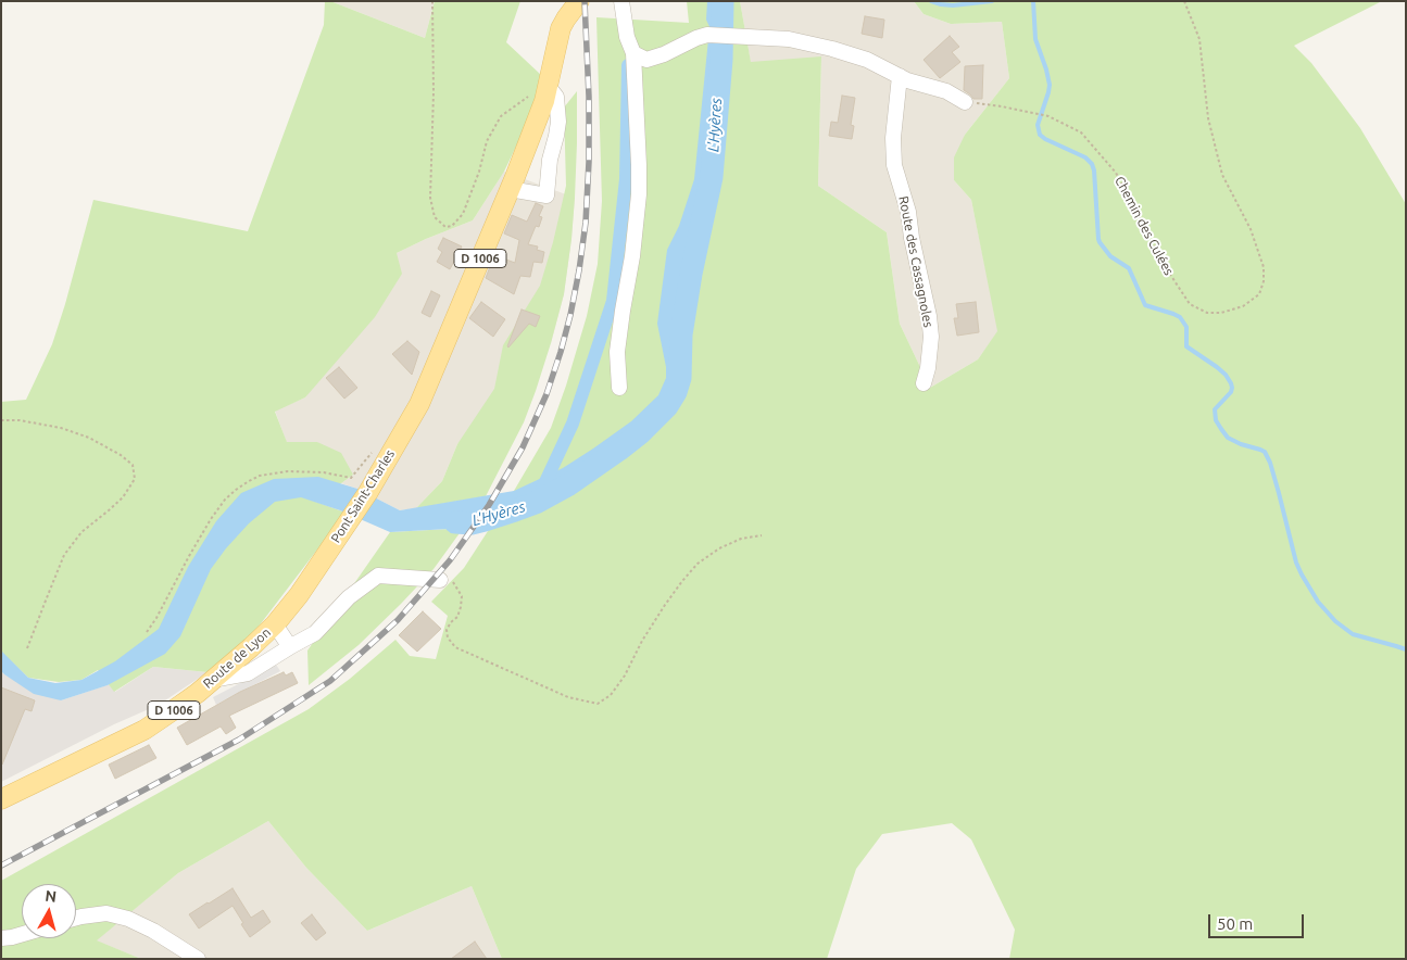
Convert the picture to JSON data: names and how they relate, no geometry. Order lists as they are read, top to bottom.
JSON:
{
  "streets": {
    "main road": ["D 1006", "Pont Saint-Charles", "Route de Lyon"],
    "street": ["Route des Cassagnoles"],
    "path": ["Chemin des Culées"]
  },
  "crossings": [
    ["D 1006", "Pont Saint-Charles"],
    ["Pont Saint-Charles", "Route de Lyon"]
  ],
  "water": ["L'Hyères"],
  "scale_bar": "50 m",
  "north": "top"
}
